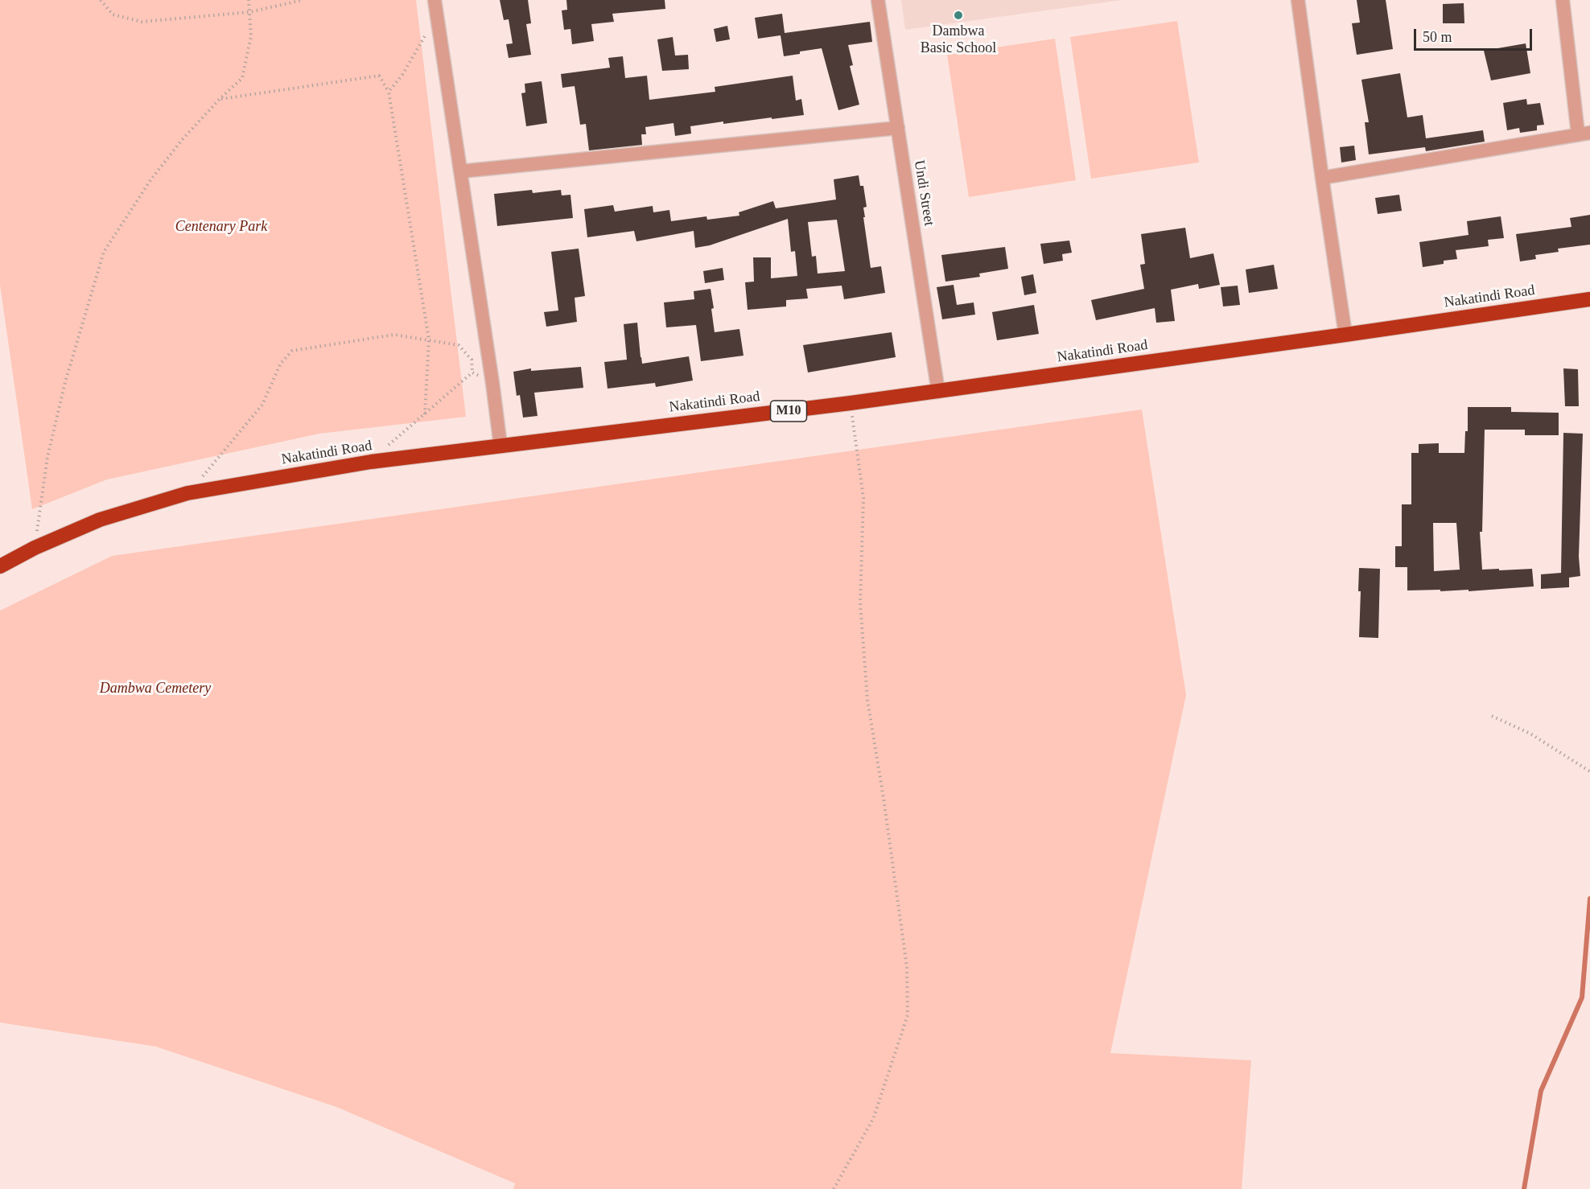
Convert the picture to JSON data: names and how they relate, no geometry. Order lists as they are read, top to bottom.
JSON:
{
  "streets": {
    "highway": ["Nakatindi Road", "M10"],
    "street": ["Undi Street"]
  },
  "crossings": [
    ["Undi Street", "Nakatindi Road"]
  ],
  "parks": ["Centenary Park", "Dambwa Cemetery"],
  "places": ["Dambwa Basic School"],
  "scale_bar": "50 m"
}
